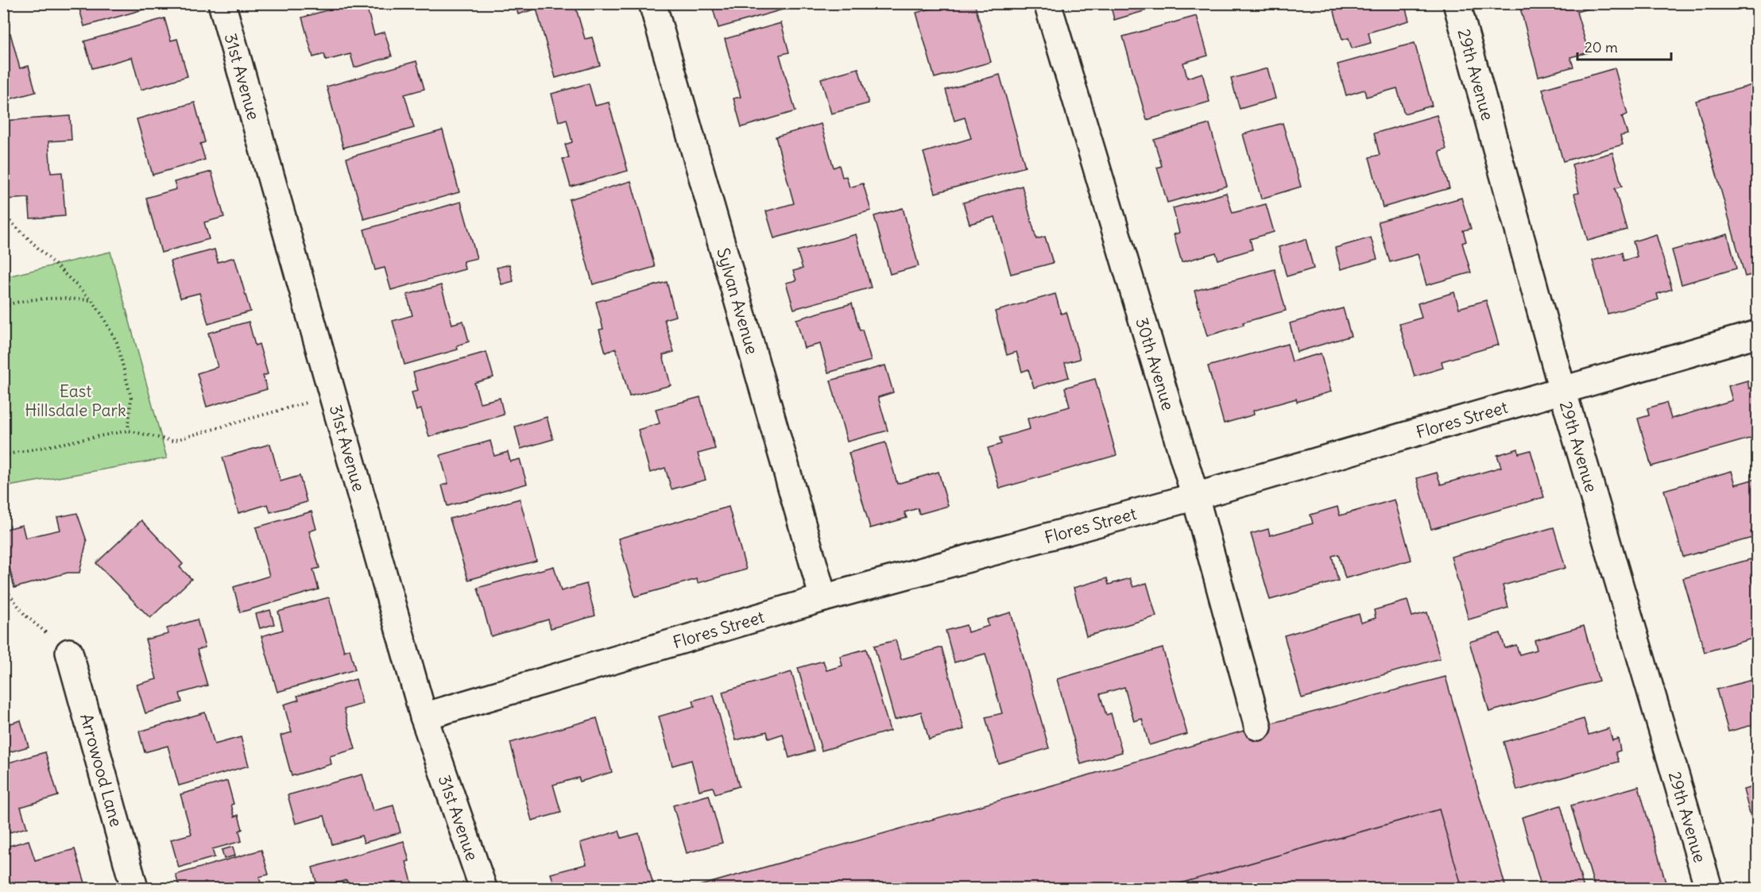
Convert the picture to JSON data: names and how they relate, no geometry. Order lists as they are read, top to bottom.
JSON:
{
  "streets": {
    "street": [
      "29th Avenue",
      "31st Avenue",
      "Sylvan Avenue",
      "30th Avenue",
      "Flores Street",
      "Arrowood Lane"
    ]
  },
  "crossings": [
    ["29th Avenue", "Flores Street"],
    ["31st Avenue", "Flores Street"],
    ["Sylvan Avenue", "Flores Street"],
    ["30th Avenue", "Flores Street"]
  ],
  "parks": ["East Hillsdale Park"],
  "scale_bar": "20 m"
}
